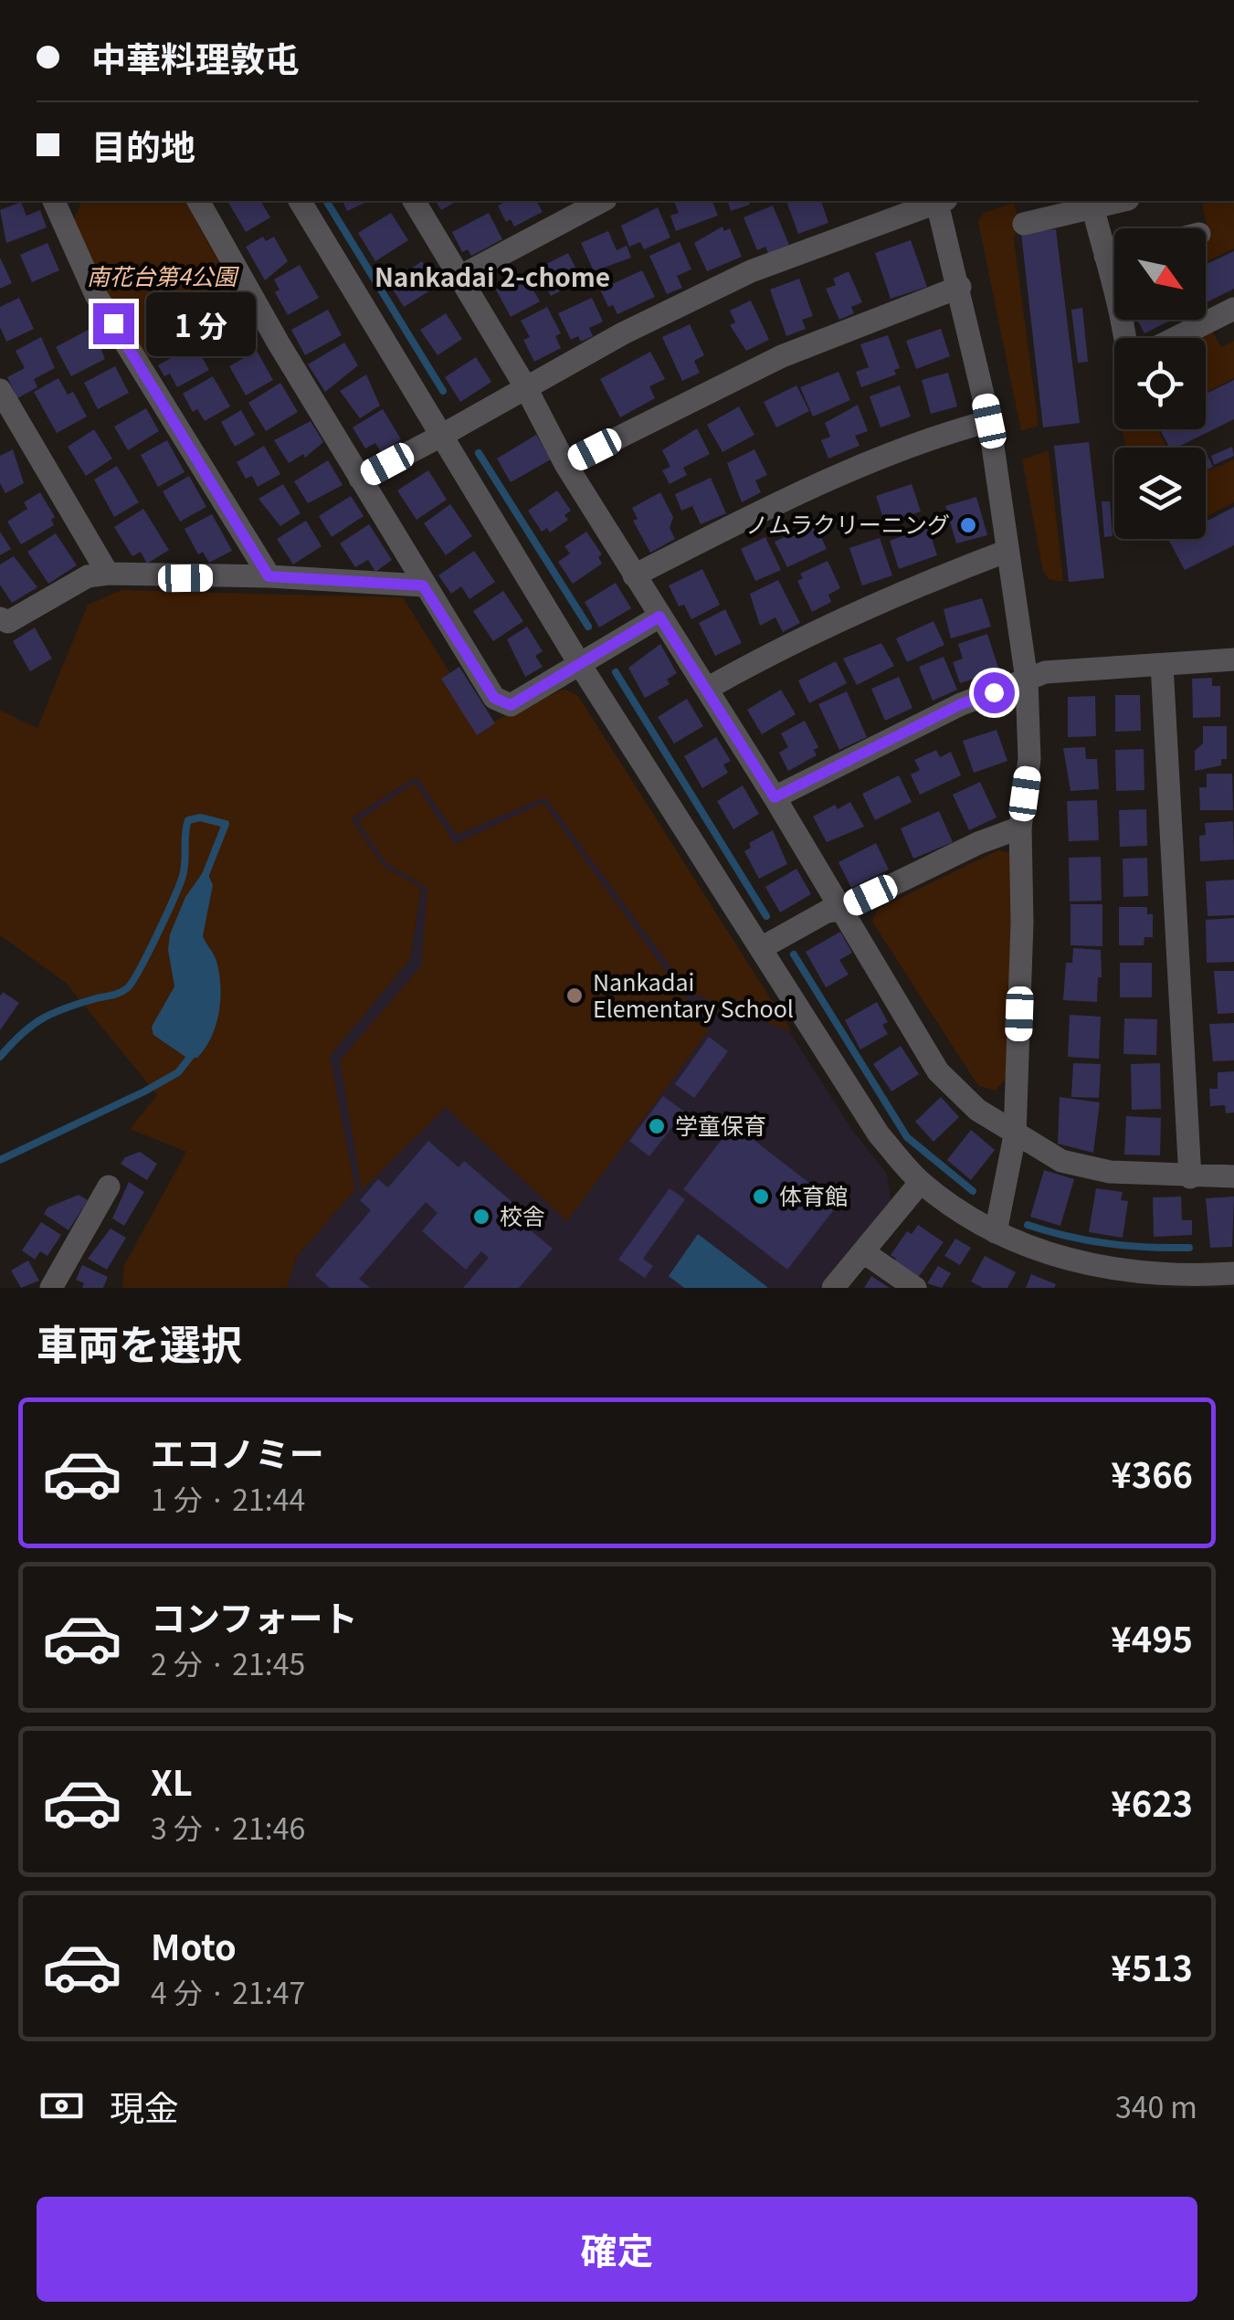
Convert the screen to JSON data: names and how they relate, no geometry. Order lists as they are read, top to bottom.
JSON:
{
  "districts": ["Nankadai 2-chome"],
  "parks": ["南花台第4公園"],
  "places": [
    "ノムラクリーニング",
    "Nankadai Elementary School",
    "学童保育",
    "体育館",
    "校舎"
  ],
  "north": "bottom right",
  "page": {
    "banner": ["中華料理敦屯", "目的地"],
    "bubble": "1 分",
    "heading": "車両を選択",
    "list": [
      {
        "name": "エコノミー",
        "note": "1 分 · 21:44",
        "value": "¥366"
      },
      {
        "name": "コンフォート",
        "note": "2 分 · 21:45",
        "value": "¥495"
      },
      {
        "name": "XL",
        "note": "3 分 · 21:46",
        "value": "¥623"
      },
      {
        "name": "Moto",
        "note": "4 分 · 21:47",
        "value": "¥513"
      }
    ],
    "pay": ["現金", "340 m"],
    "buttons": "確定"
  }
}
